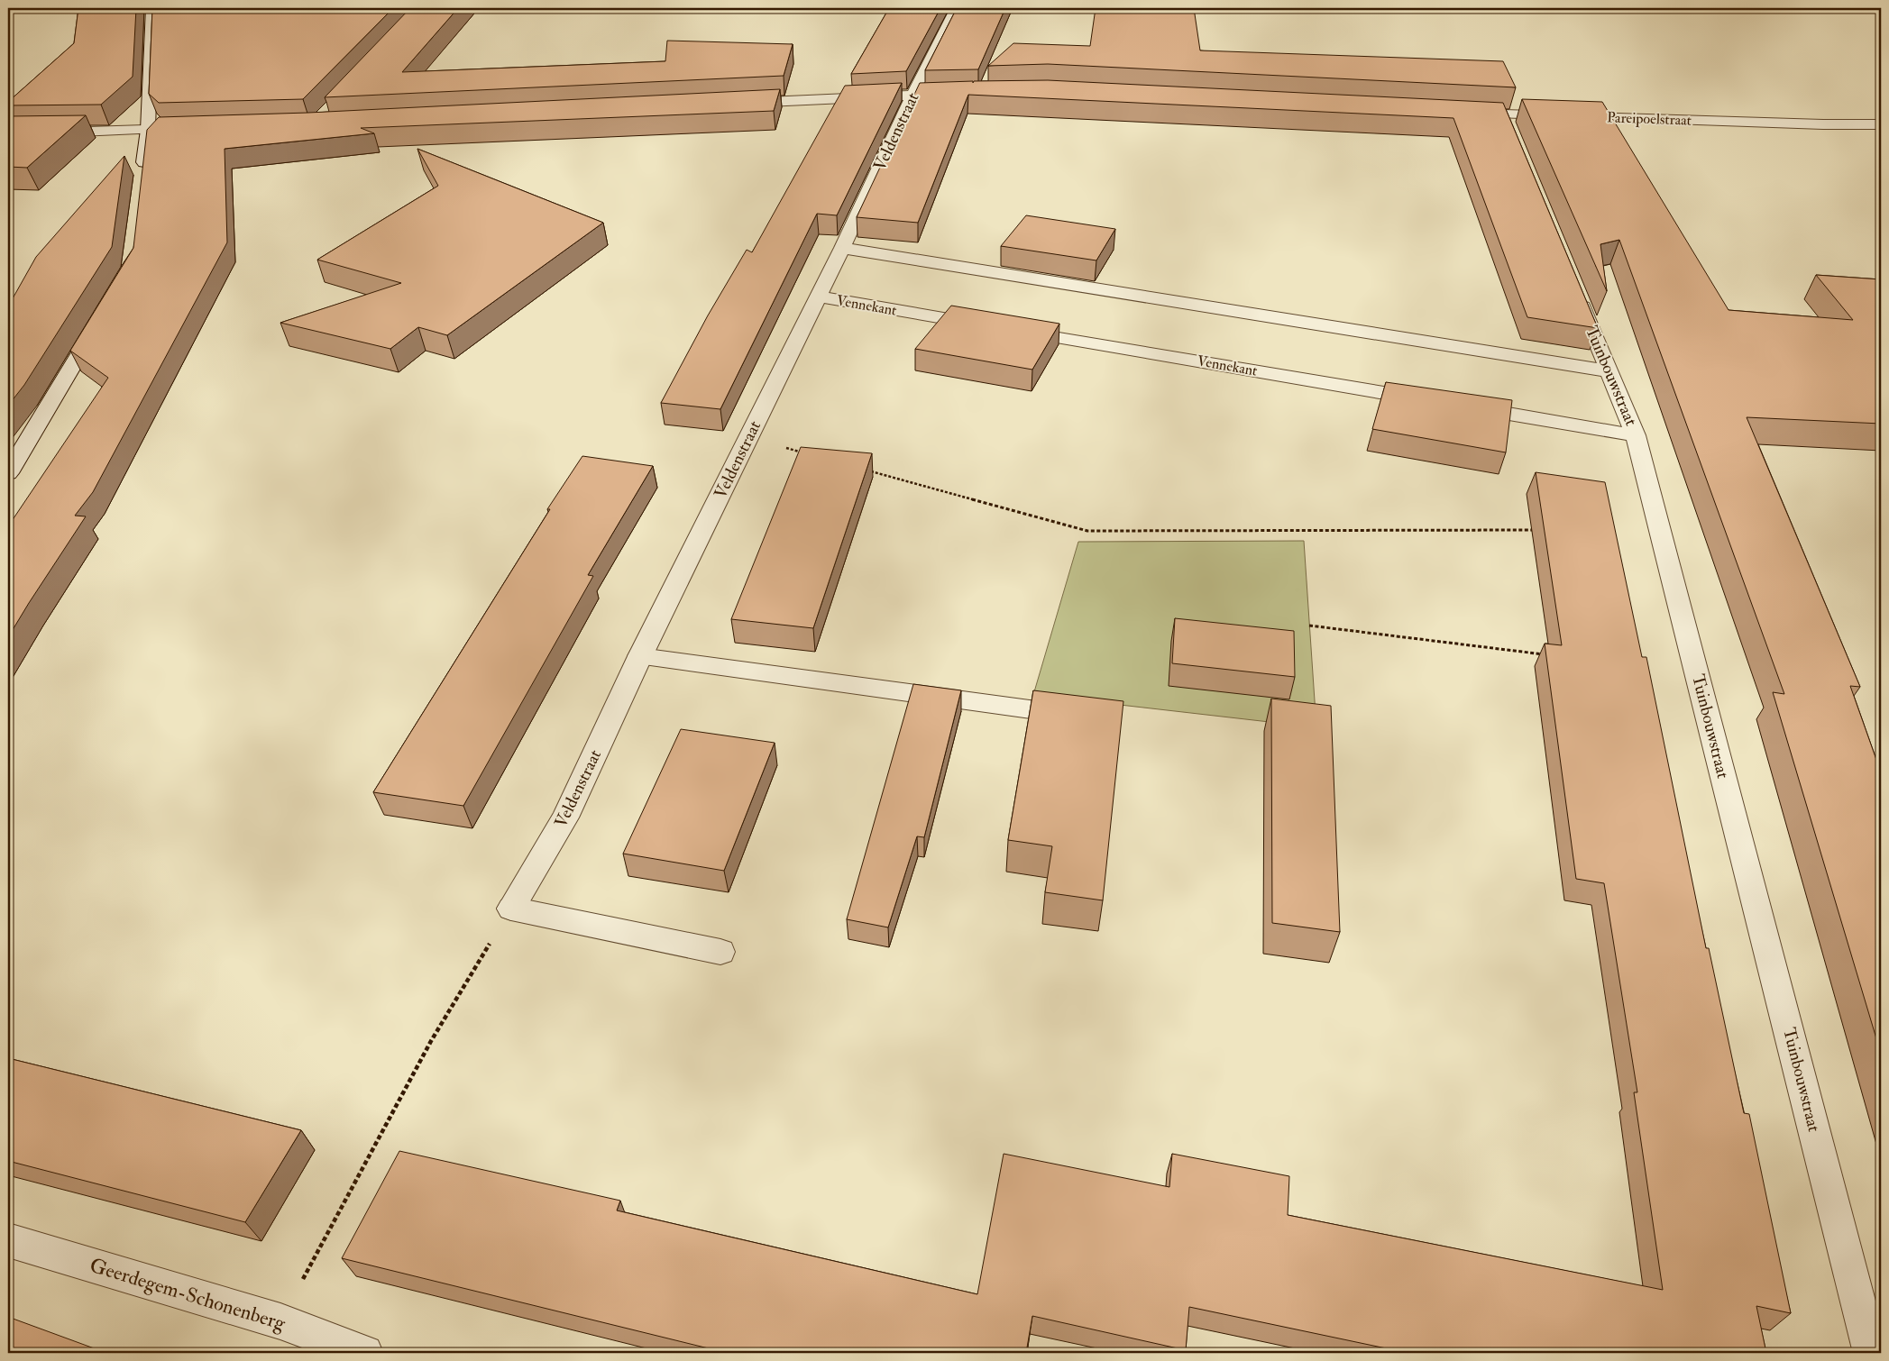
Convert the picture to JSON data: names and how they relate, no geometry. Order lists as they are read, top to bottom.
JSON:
{
  "streets": {
    "street": [
      "Pareipoelstraat",
      "Veldenstraat",
      "Vennekant",
      "Tuinbouwstraat",
      "Geerdegem-Schonenberg"
    ]
  },
  "crossings": [
    ["Veldenstraat", "Vennekant"]
  ]
}
